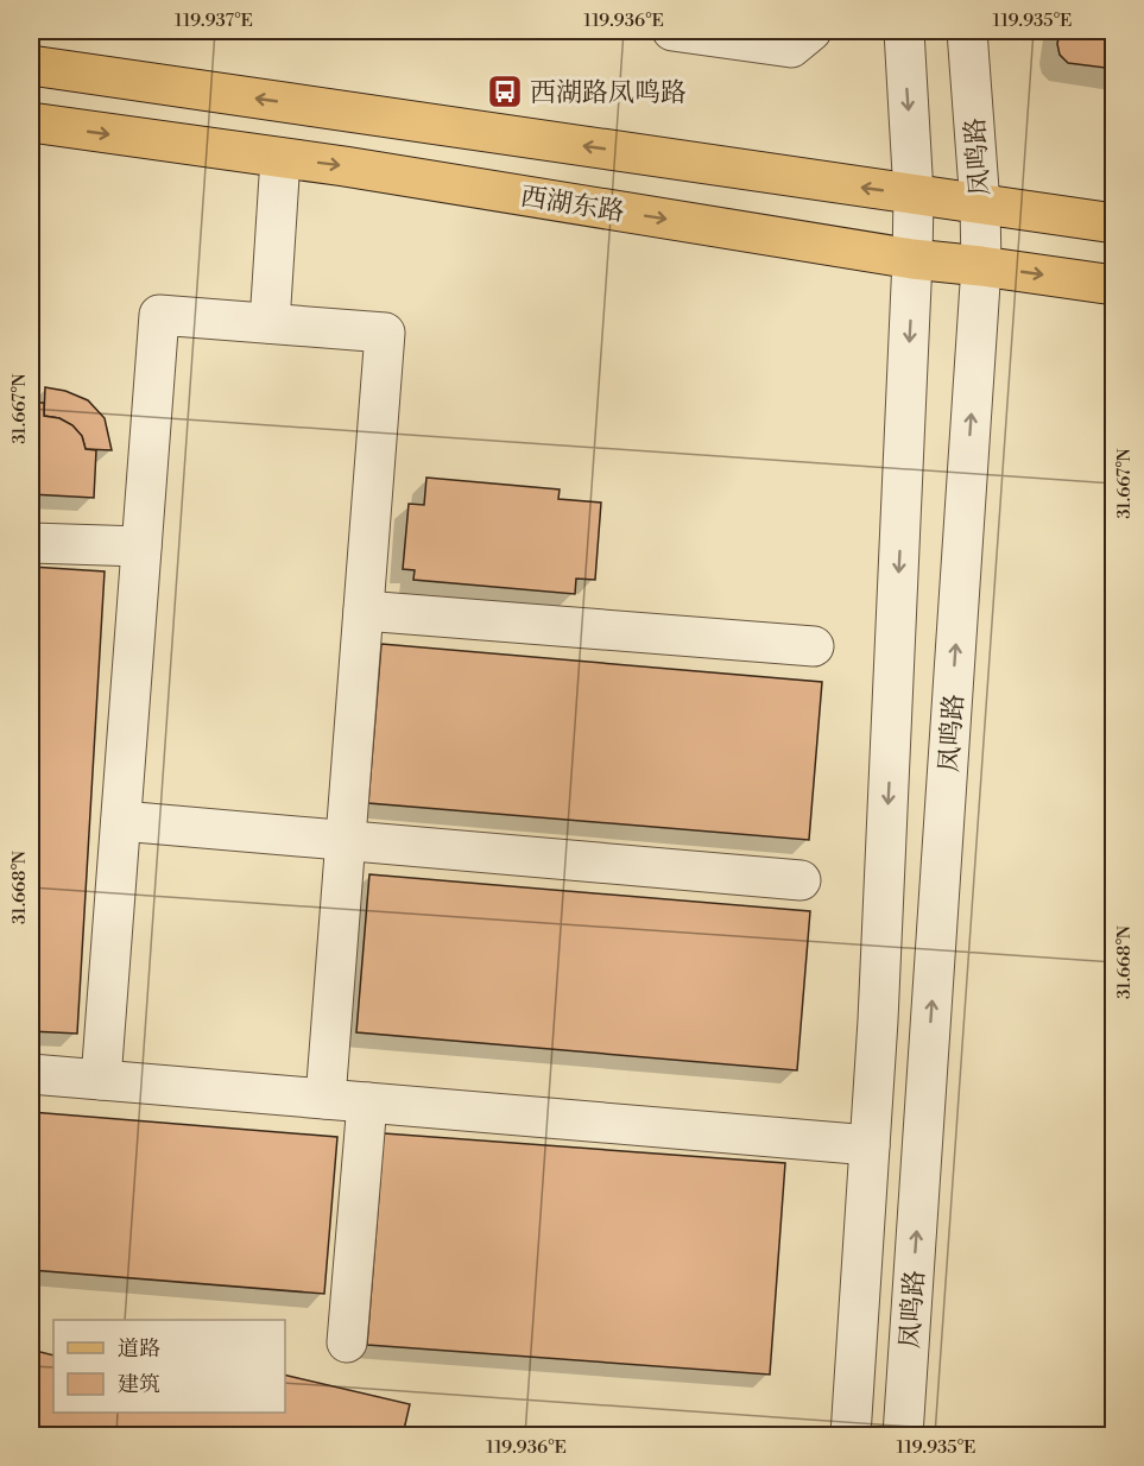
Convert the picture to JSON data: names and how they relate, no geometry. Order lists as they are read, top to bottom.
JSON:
{
  "streets": {
    "main road": ["西湖东路"],
    "street": ["凤鸣路"]
  },
  "crossings": [
    ["凤鸣路", "西湖东路"]
  ],
  "places": {
    "bus stop": ["西湖路凤鸣路"]
  },
  "legend": ["道路", "建筑"],
  "coordinates": [
    "119.937°E",
    "119.936°E",
    "119.935°E",
    "31.667°N",
    "31.668°N"
  ]
}
